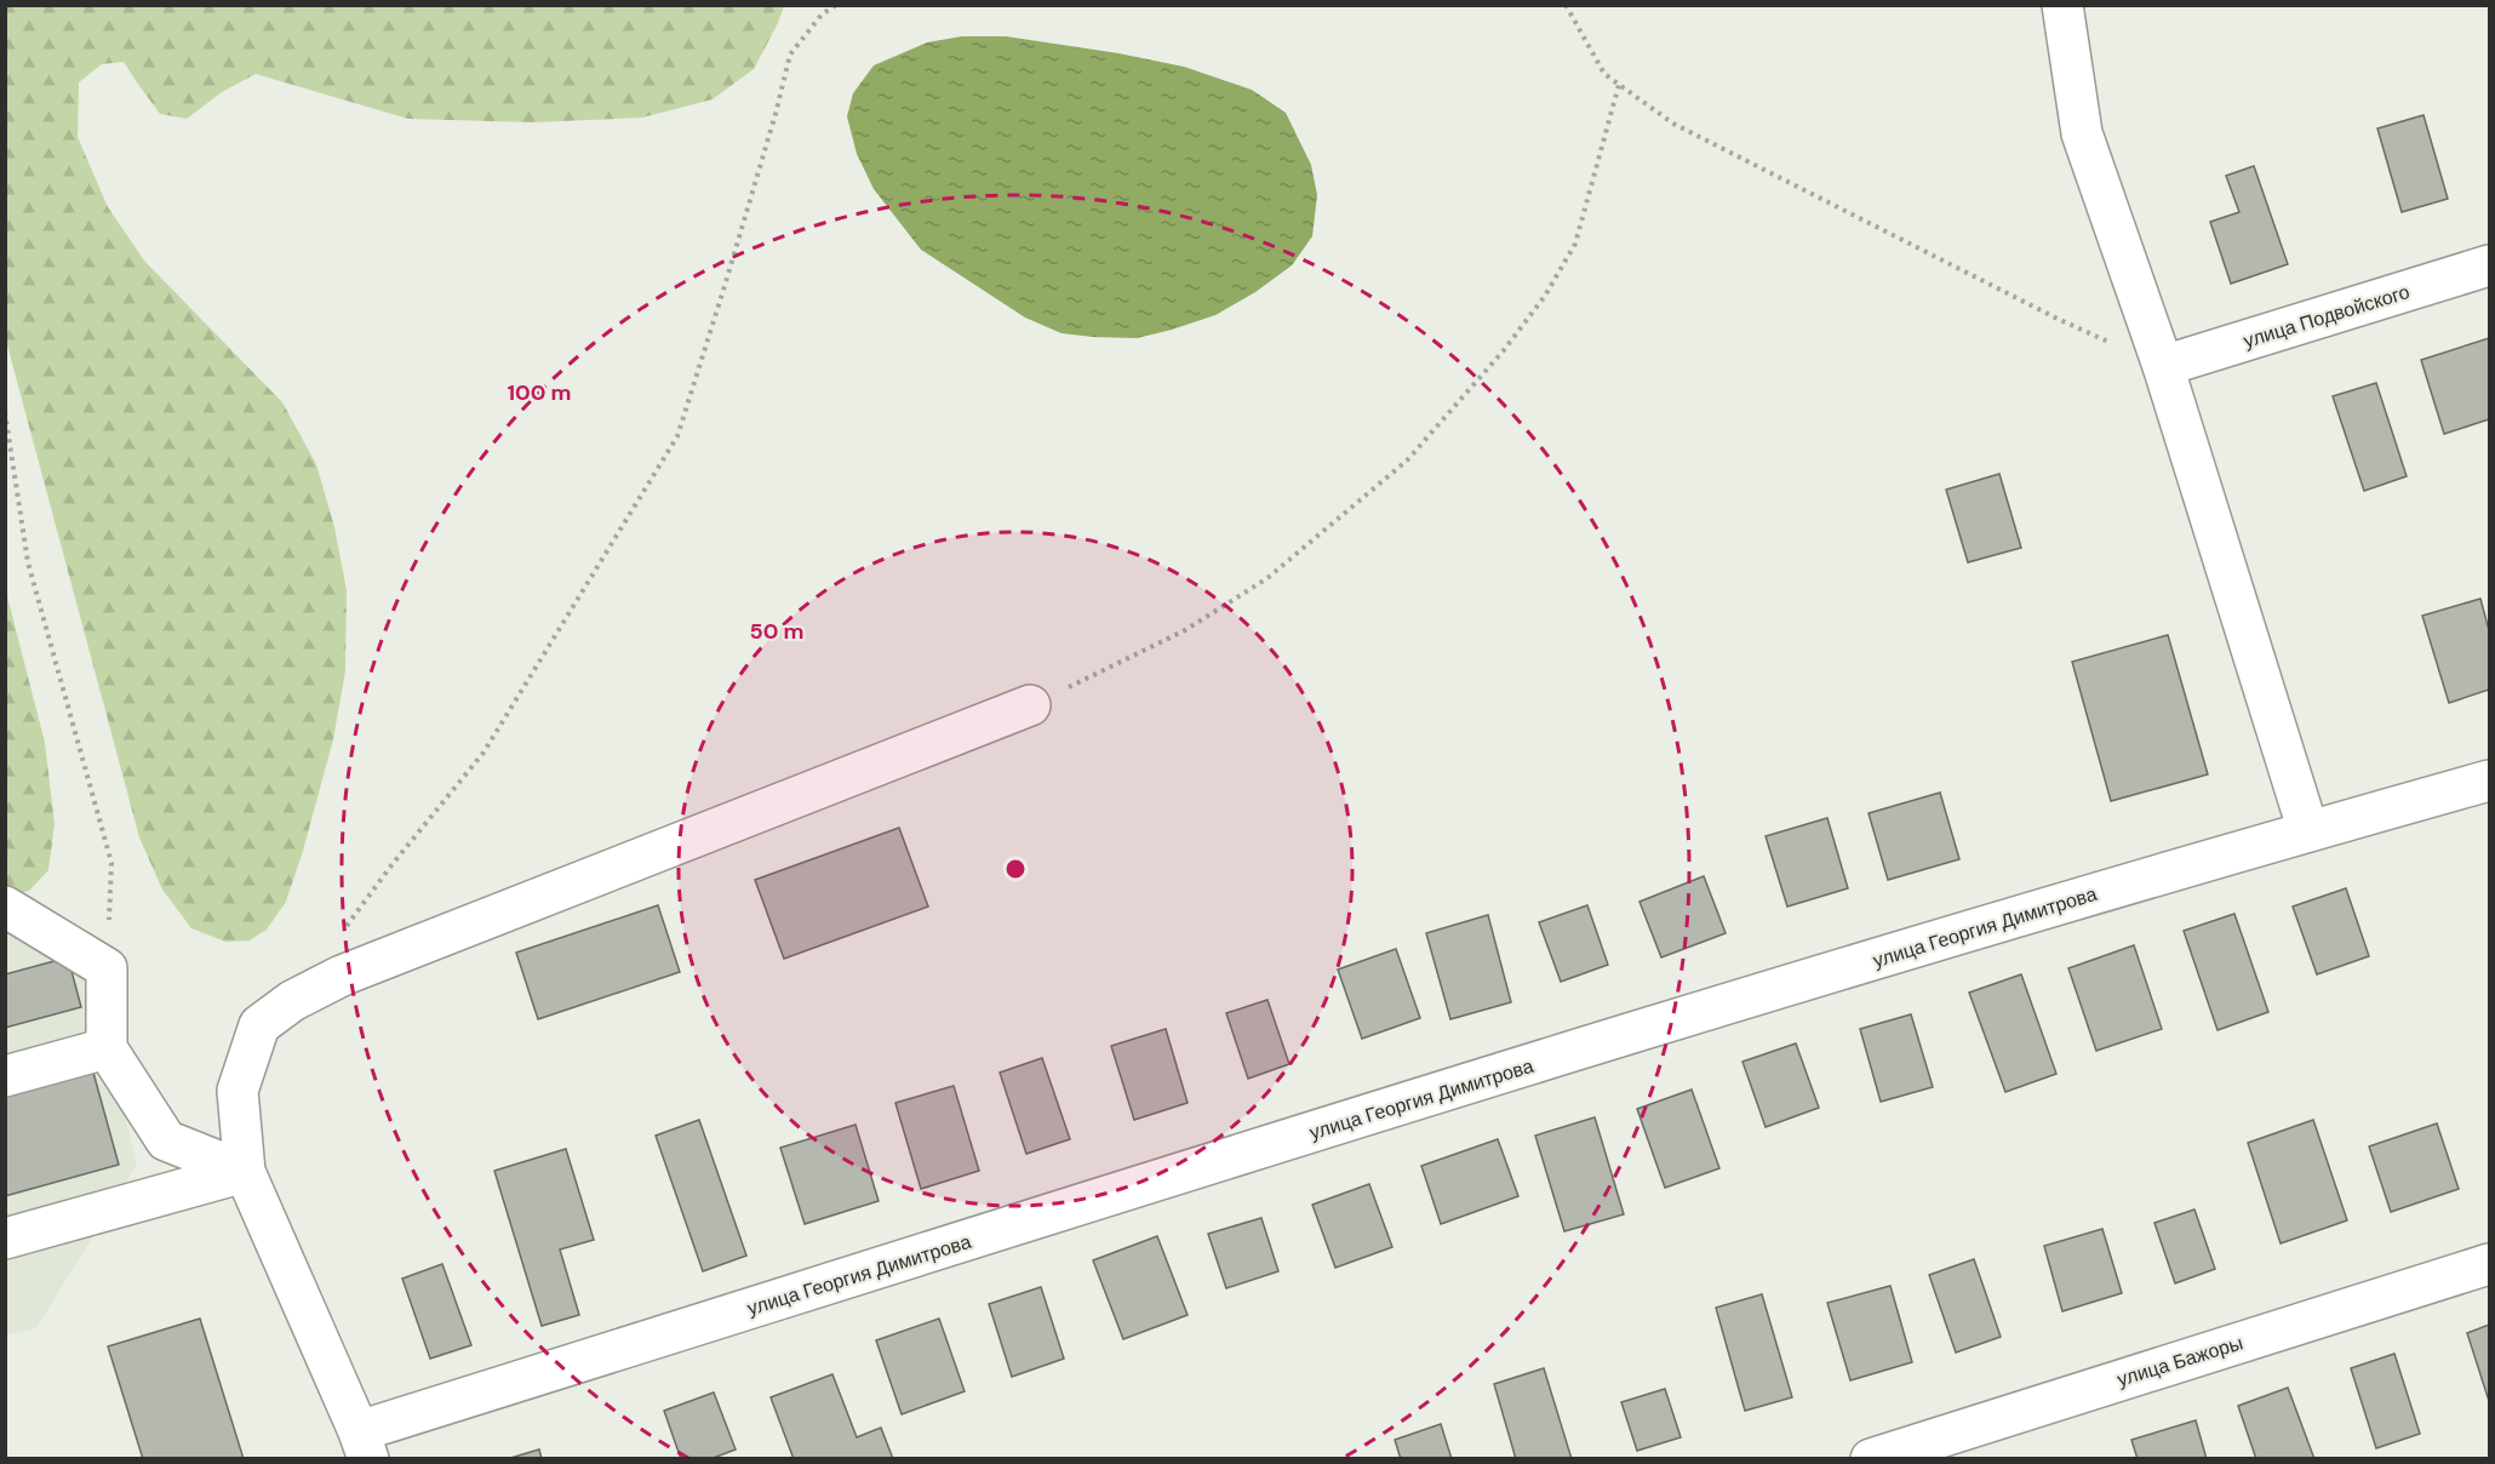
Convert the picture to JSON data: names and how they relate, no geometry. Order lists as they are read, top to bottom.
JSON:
{
  "streets": {
    "street": ["улица Подвойского", "улица Георгия Димитрова", "улица Бажоры"]
  },
  "rings": ["100 m", "50 m"]
}
